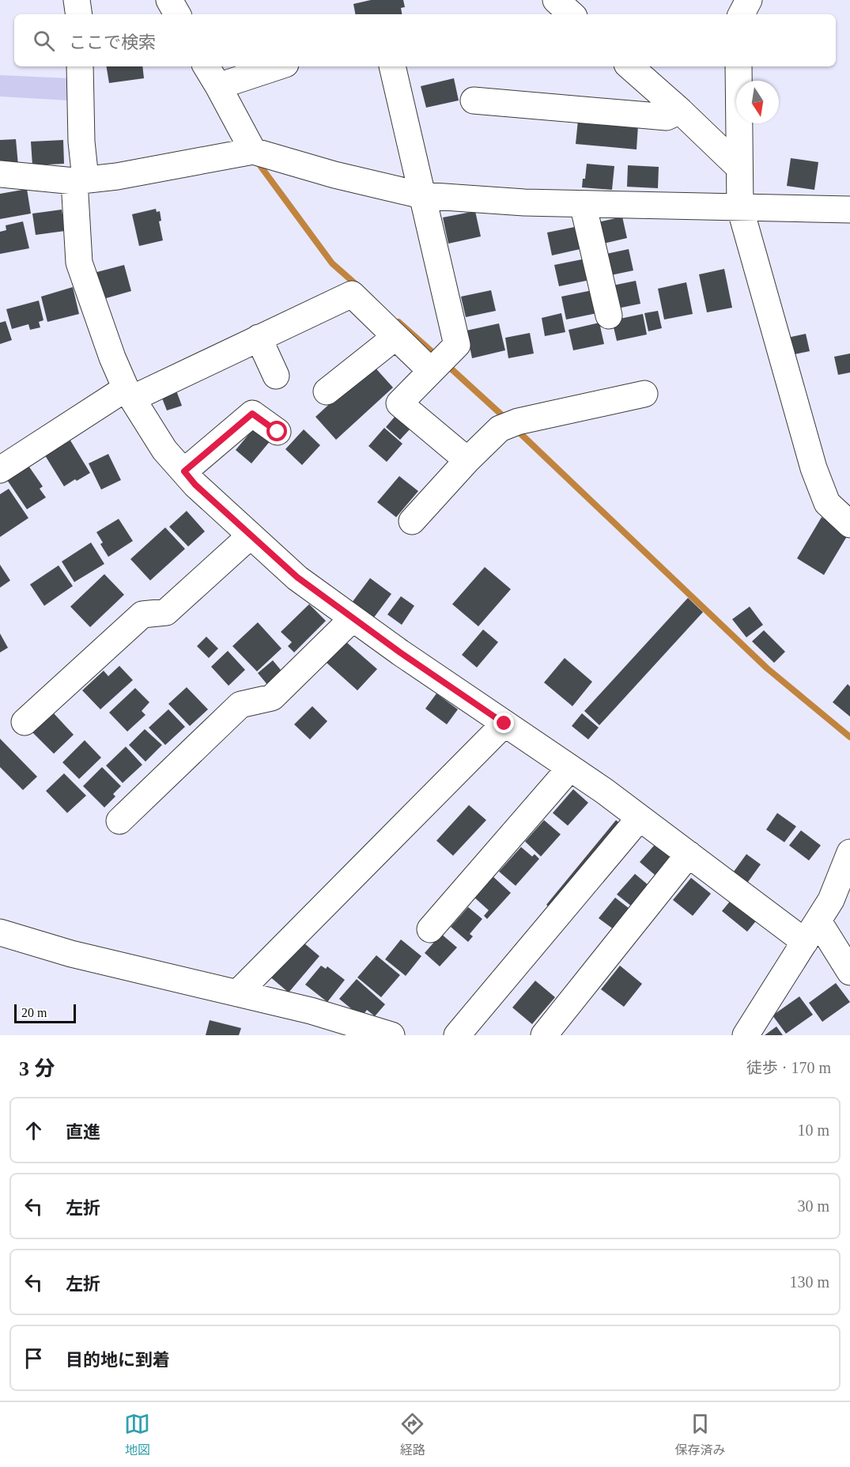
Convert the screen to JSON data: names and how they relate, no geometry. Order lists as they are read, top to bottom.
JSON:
{
  "scale_bar": "20 m",
  "north": "bottom",
  "page": {
    "search": "ここで検索",
    "scale": "20 m",
    "heading": ["3 分", "徒歩 · 170 m"],
    "list": [
      ["直進", "10 m"],
      ["左折", "30 m"],
      ["左折", "130 m"],
      "目的地に到着"
    ],
    "nav": ["地図", "経路", "保存済み"]
  }
}
